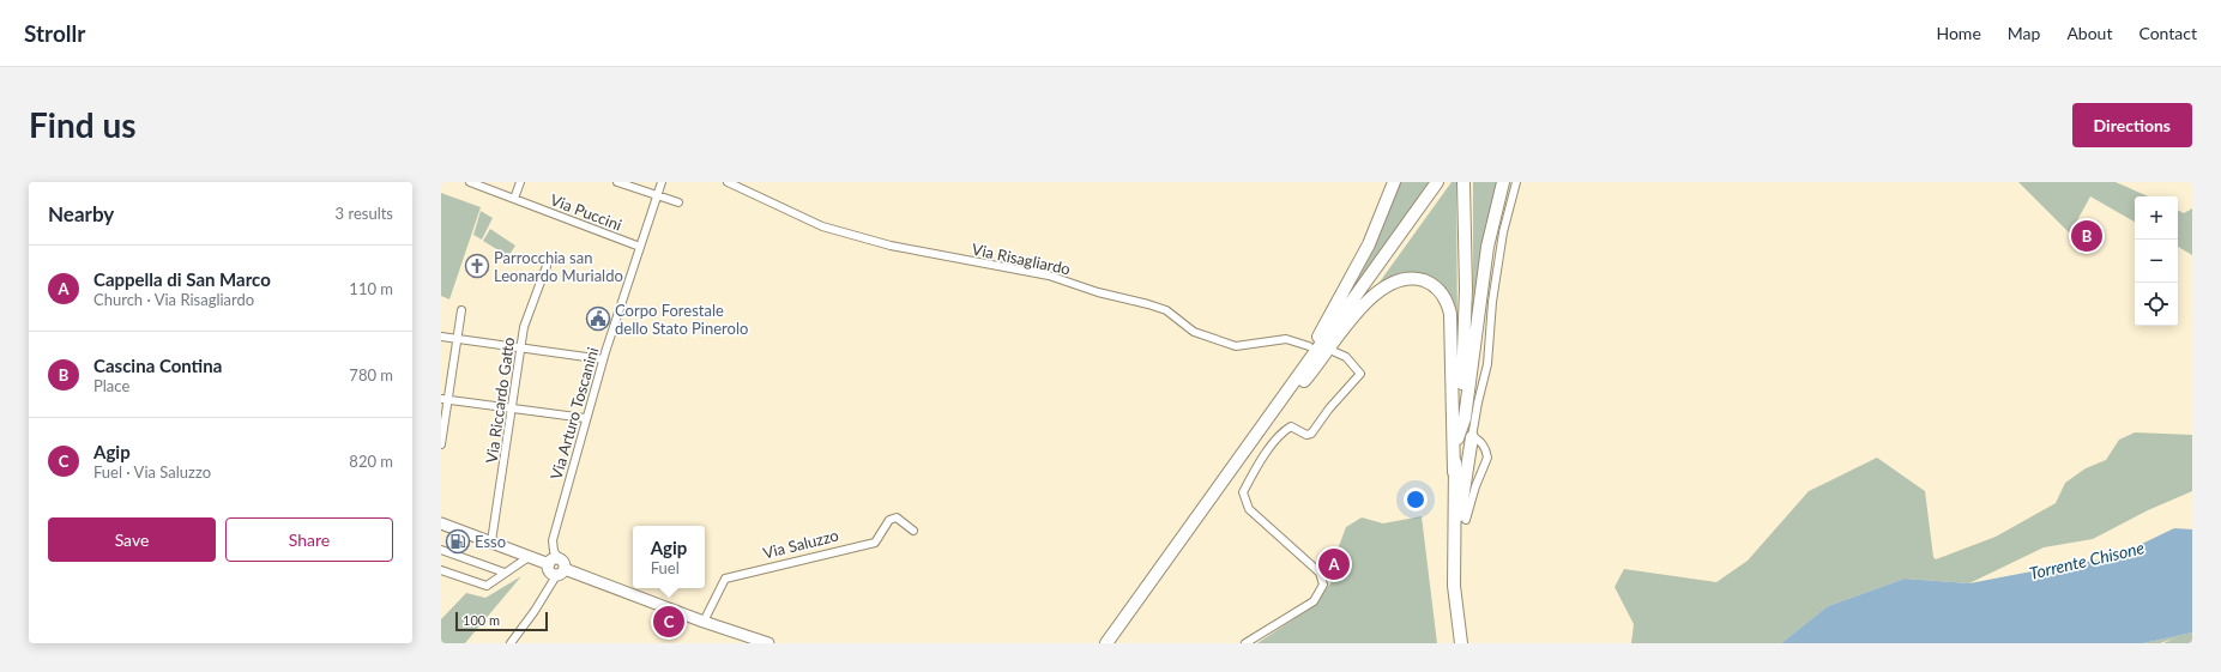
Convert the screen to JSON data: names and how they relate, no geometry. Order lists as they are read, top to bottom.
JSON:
{
  "streets": {
    "street": [
      "Via Puccini",
      "Via Risagliardo",
      "Via Riccardo Gatto",
      "Via Arturo Toscanini",
      "Via Saluzzo"
    ]
  },
  "crossings": [
    ["Via Puccini", "Via Arturo Toscanini"]
  ],
  "water": ["Torrente Chisone"],
  "places": {
    "church": ["Parrocchia san Leonardo Murialdo"],
    "public building": ["Corpo Forestale dello Stato Pinerolo"],
    "fuel station": ["Esso"]
  },
  "scale_bar": "100 m",
  "page": {
    "header": "Strollr",
    "nav": [
      "Home",
      "Map",
      "About",
      "Contact"
    ],
    "buttons": [
      "Directions",
      ["Save", "Share"]
    ],
    "title": "Find us",
    "heading": ["Nearby", "3 results"],
    "map_buttons": ["+", "−"],
    "pins": ["B", "A", "C"],
    "list": [
      {
        "mark": "A",
        "name": "Cappella di San Marco",
        "note": "Church · Via Risagliardo",
        "value": "110 m"
      },
      {
        "mark": "B",
        "name": "Cascina Contina",
        "note": "Place",
        "value": "780 m"
      },
      {
        "mark": "C",
        "name": "Agip",
        "note": "Fuel · Via Saluzzo",
        "value": "820 m"
      }
    ],
    "popup": ["Agip", "Fuel"],
    "scale": "100 m"
  }
}
